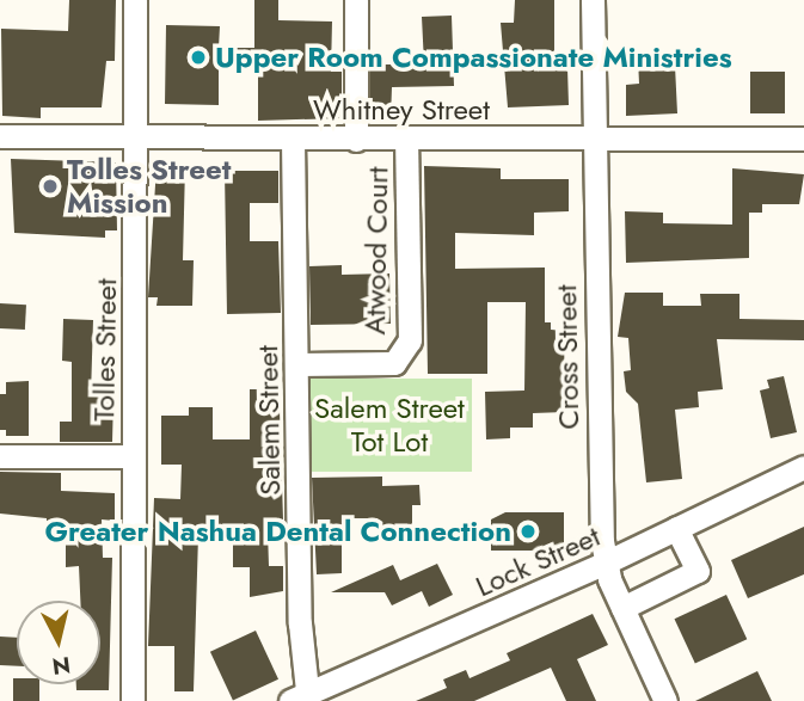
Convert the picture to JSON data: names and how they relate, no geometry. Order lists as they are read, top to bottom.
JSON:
{
  "streets": {
    "street": [
      "Whitney Street",
      "Atwood Court",
      "Tolles Street",
      "Cross Street",
      "Salem Street",
      "Lock Street"
    ]
  },
  "crossings": [
    ["Whitney Street", "Atwood Court"],
    ["Whitney Street", "Tolles Street"],
    ["Whitney Street", "Cross Street"],
    ["Whitney Street", "Salem Street"],
    ["Atwood Court", "Salem Street"],
    ["Cross Street", "Lock Street"],
    ["Salem Street", "Lock Street"]
  ],
  "parks": ["Salem Street Tot Lot"],
  "places": ["Upper Room Compassionate Ministries", "Tolles Street Mission", "Greater Nashua Dental Connection"],
  "north": "bottom"
}
